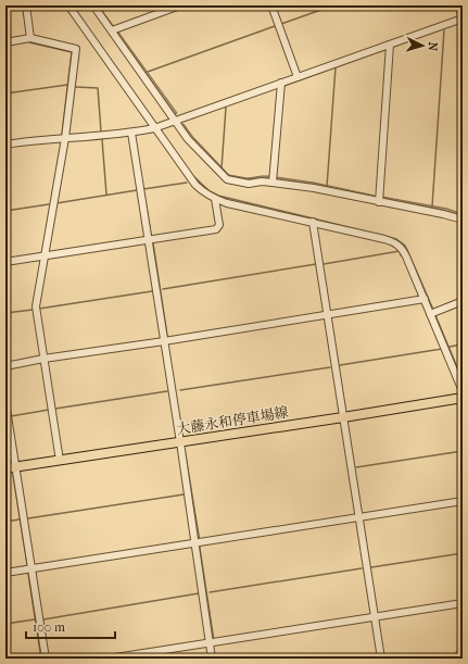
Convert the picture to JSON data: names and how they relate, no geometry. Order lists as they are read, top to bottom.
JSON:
{
  "streets": {
    "main road": ["大藤永和停車場線"]
  },
  "scale_bar": "100 m",
  "north": "right"
}
